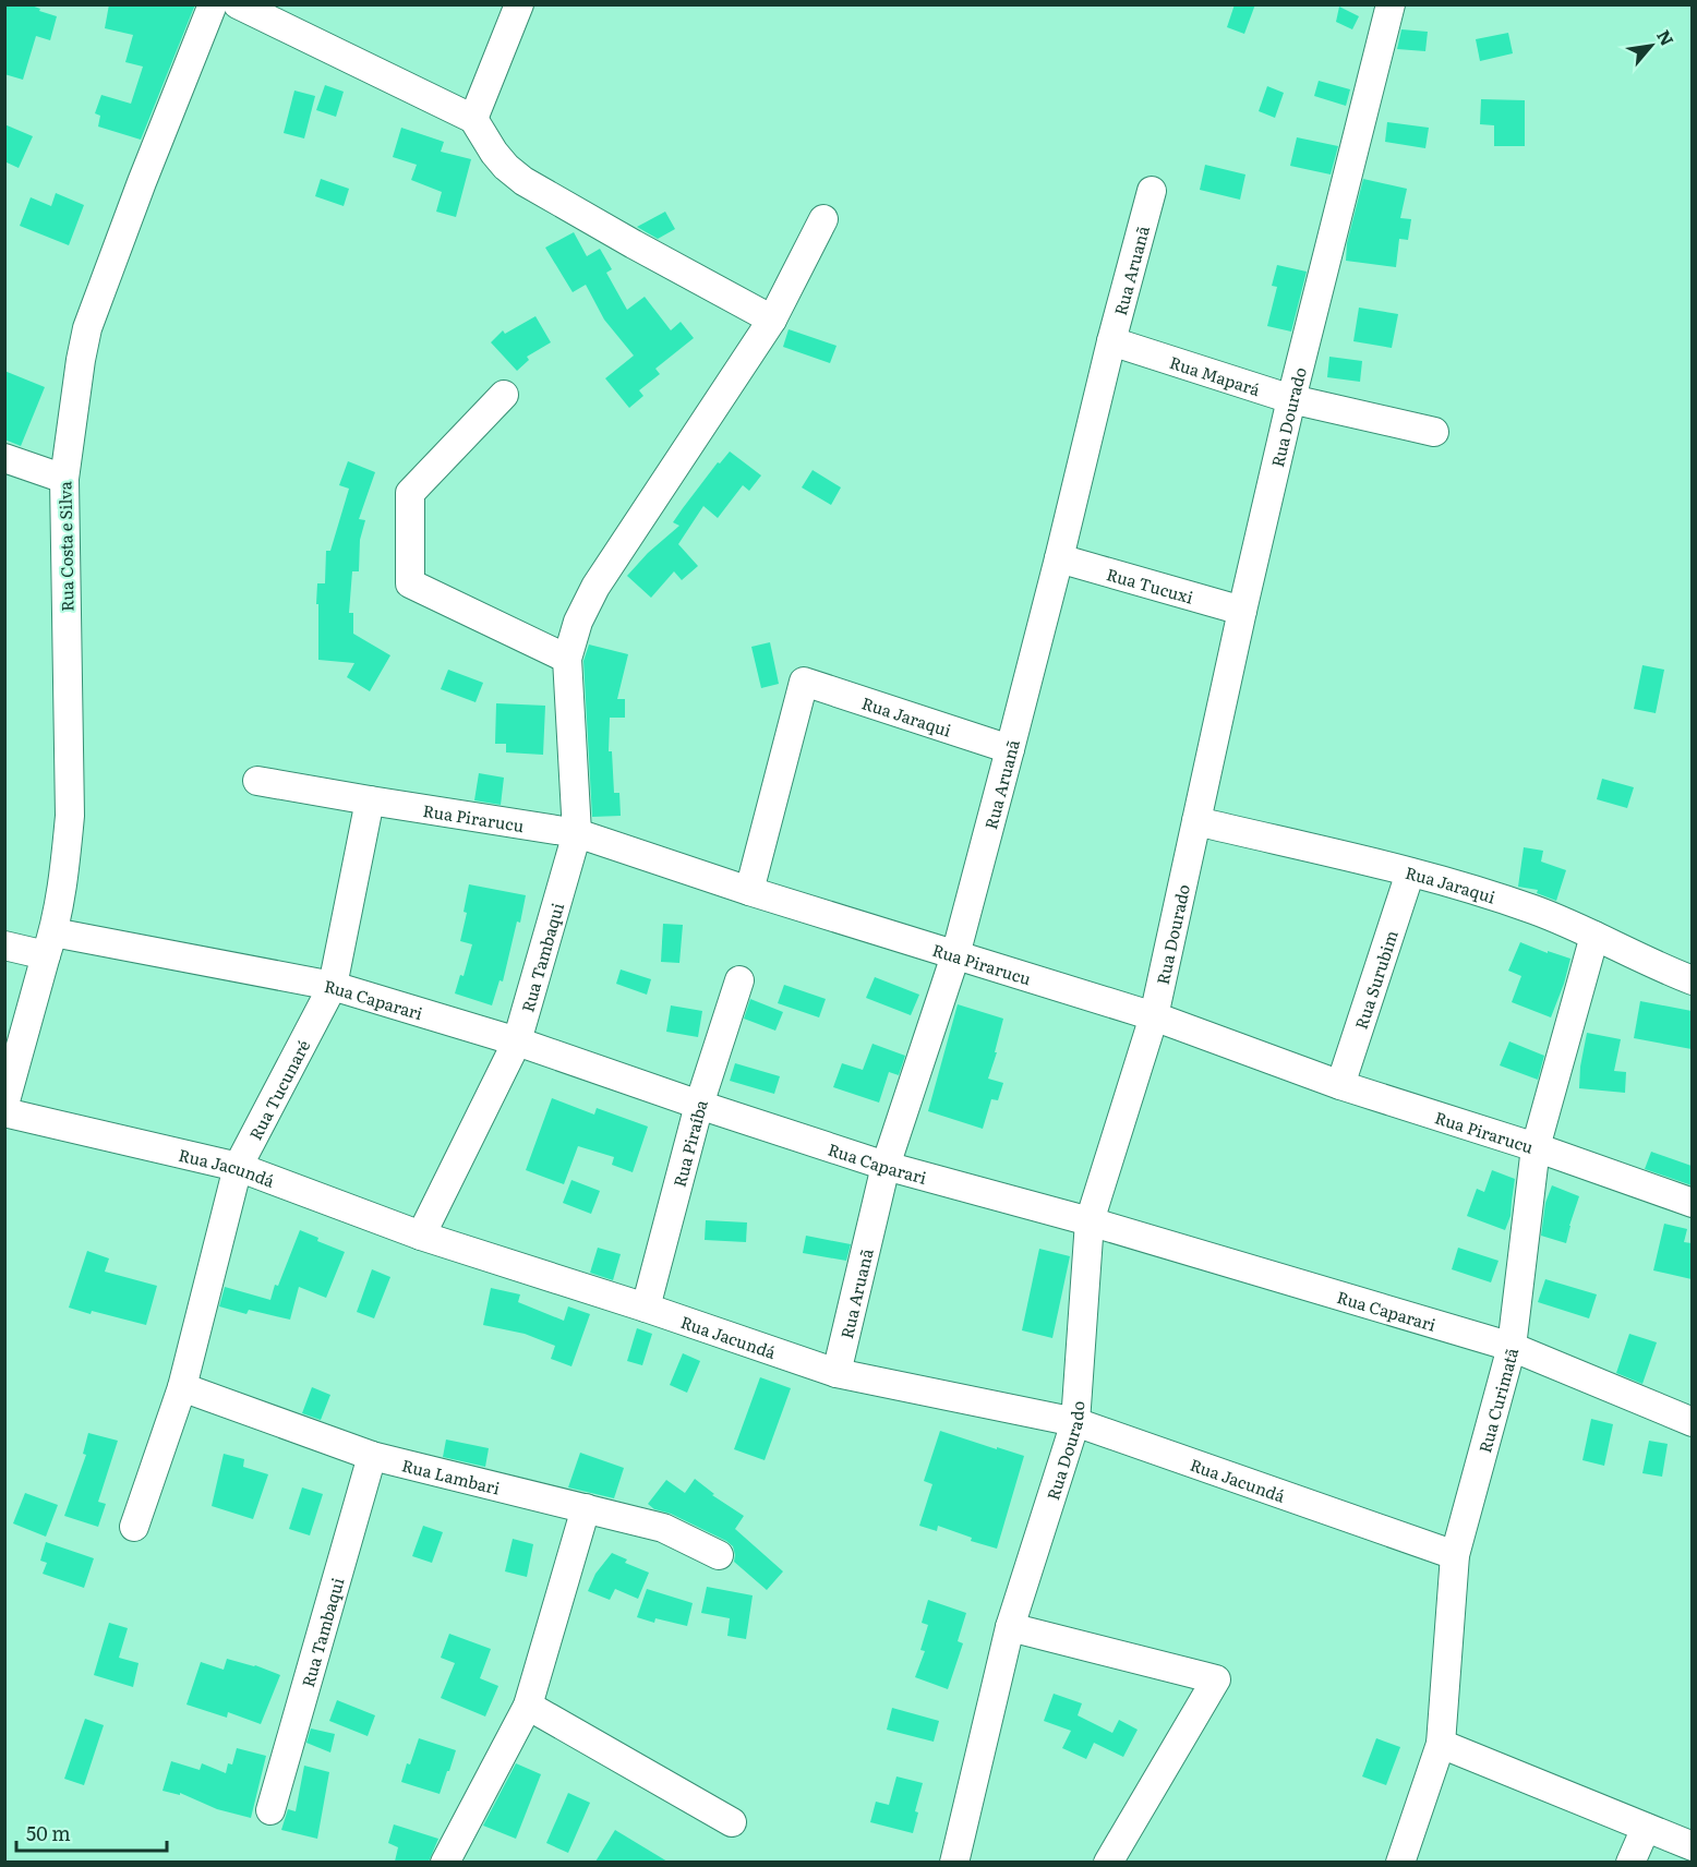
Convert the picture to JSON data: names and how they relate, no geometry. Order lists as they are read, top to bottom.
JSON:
{
  "streets": {
    "street": [
      "Rua Aruanã",
      "Rua Mapará",
      "Rua Dourado",
      "Rua Costa e Silva",
      "Rua Tucuxi",
      "Rua Jaraqui",
      "Rua Pirarucu",
      "Rua Tambaqui",
      "Rua Surubim",
      "Rua Caparari",
      "Rua Tucunaré",
      "Rua Piraíba",
      "Rua Jacundá",
      "Rua Curimatã",
      "Rua Lambari"
    ]
  },
  "crossings": [
    ["Rua Aruanã", "Rua Mapará"],
    ["Rua Aruanã", "Rua Tucuxi"],
    ["Rua Aruanã", "Rua Jaraqui"],
    ["Rua Aruanã", "Rua Pirarucu"],
    ["Rua Aruanã", "Rua Caparari"],
    ["Rua Aruanã", "Rua Jacundá"],
    ["Rua Mapará", "Rua Dourado"],
    ["Rua Dourado", "Rua Tucuxi"],
    ["Rua Dourado", "Rua Jaraqui"],
    ["Rua Dourado", "Rua Pirarucu"],
    ["Rua Dourado", "Rua Caparari"],
    ["Rua Dourado", "Rua Jacundá"],
    ["Rua Costa e Silva", "Rua Caparari"],
    ["Rua Jaraqui", "Rua Pirarucu"],
    ["Rua Jaraqui", "Rua Surubim"],
    ["Rua Jaraqui", "Rua Curimatã"],
    ["Rua Pirarucu", "Rua Tambaqui"],
    ["Rua Pirarucu", "Rua Surubim"],
    ["Rua Pirarucu", "Rua Tucunaré"],
    ["Rua Pirarucu", "Rua Curimatã"],
    ["Rua Tambaqui", "Rua Caparari"],
    ["Rua Tambaqui", "Rua Jacundá"],
    ["Rua Tambaqui", "Rua Lambari"],
    ["Rua Caparari", "Rua Tucunaré"],
    ["Rua Caparari", "Rua Piraíba"],
    ["Rua Caparari", "Rua Curimatã"],
    ["Rua Tucunaré", "Rua Jacundá"],
    ["Rua Tucunaré", "Rua Lambari"],
    ["Rua Piraíba", "Rua Jacundá"],
    ["Rua Jacundá", "Rua Curimatã"]
  ],
  "scale_bar": "50 m",
  "north": "top right"
}
